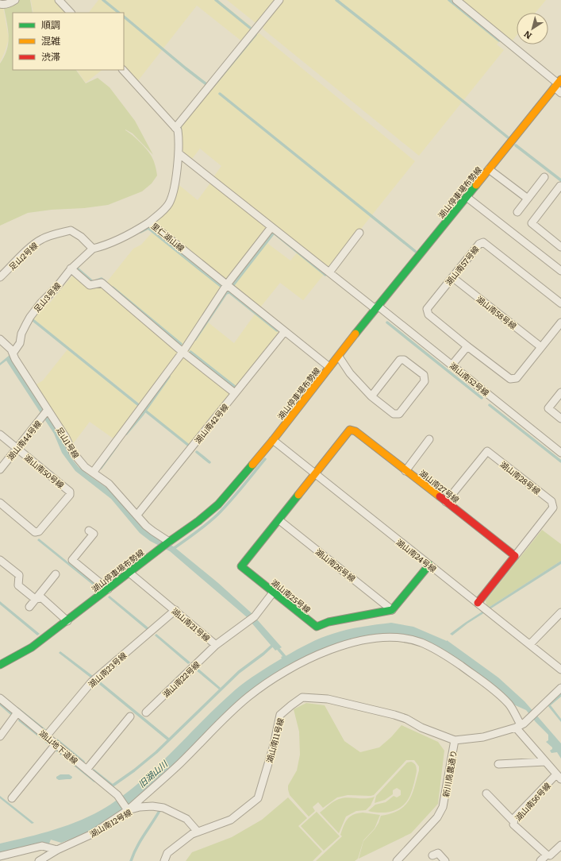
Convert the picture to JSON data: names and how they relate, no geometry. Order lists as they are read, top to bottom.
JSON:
{
  "streets": {
    "main road": ["湖山停車場布勢線", "湖山南27号線", "湖山南25号線"],
    "street": [
      "里仁湖山線",
      "足山2号線",
      "湖山南57号線",
      "足山3号線",
      "湖山南58号線",
      "湖山南52号線",
      "湖山南42号線",
      "湖山南44号線",
      "足山1号線",
      "湖山南50号線",
      "湖山南28号線",
      "湖山南24号線",
      "湖山南26号線",
      "湖山南21号線",
      "湖山南23号線",
      "湖山南22号線",
      "湖山南11号線",
      "湖山地下道線",
      "新川鳥農通り",
      "湖山南56号線",
      "湖山南12号線"
    ]
  },
  "crossings": [
    ["湖山停車場布勢線", "里仁湖山線"],
    ["湖山停車場布勢線", "湖山南52号線"],
    ["湖山停車場布勢線", "足山1号線"],
    ["湖山停車場布勢線", "湖山南24号線"],
    ["湖山停車場布勢線", "湖山南21号線"],
    ["里仁湖山線", "湖山南52号線"],
    ["里仁湖山線", "湖山南42号線"],
    ["足山2号線", "足山3号線"],
    ["湖山南57号線", "湖山南58号線"],
    ["足山3号線", "足山1号線"],
    ["湖山南42号線", "足山1号線"],
    ["湖山南44号線", "足山1号線"],
    ["湖山南44号線", "湖山南50号線"],
    ["湖山南28号線", "湖山南27号線"],
    ["湖山南27号線", "湖山南24号線"],
    ["湖山南27号線", "湖山南25号線"],
    ["湖山南24号線", "湖山南25号線"],
    ["湖山南26号線", "湖山南25号線"],
    ["湖山南25号線", "湖山南21号線"],
    ["湖山南21号線", "湖山南23号線"],
    ["湖山南21号線", "湖山南22号線"],
    ["湖山南23号線", "湖山地下道線"],
    ["湖山南11号線", "新川鳥農通り"],
    ["湖山南11号線", "湖山南12号線"],
    ["湖山地下道線", "湖山南12号線"]
  ],
  "water": ["旧湖山川"],
  "legend": ["順調", "混雑", "渋滞"],
  "north": "bottom left"
}
